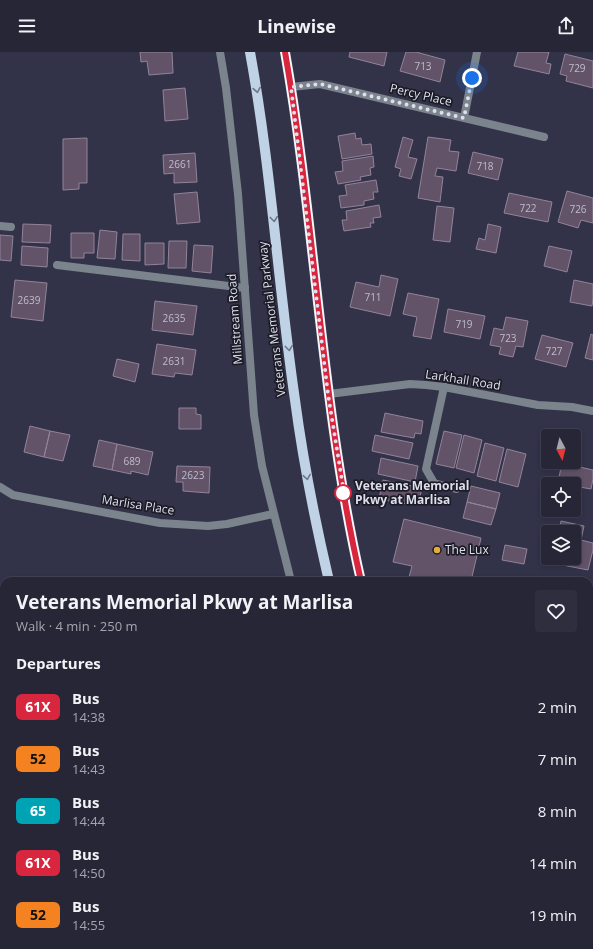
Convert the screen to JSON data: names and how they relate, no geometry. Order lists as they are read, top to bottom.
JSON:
{
  "streets": {
    "main road": ["Veterans Memorial Parkway"],
    "street": [
      "Percy Place",
      "Millstream Road",
      "Larkhall Road",
      "Marlisa Place"
    ]
  },
  "crossings": [
    ["Millstream Road", "Marlisa Place"]
  ],
  "places": ["Veterans Memorial Pkwy at Marlisa", "The Lux"],
  "lines": ["bus line 61X"],
  "house_numbers": [
    "713",
    "729",
    "2661",
    "718",
    "722",
    "726",
    "711",
    "2639",
    "2635",
    "719",
    "723",
    "727",
    "2631",
    "689",
    "2623"
  ],
  "north": "bottom",
  "page": {
    "header": "Linewise",
    "heading": [
      ["Veterans Memorial Pkwy at Marlisa", "Walk · 4 min · 250 m"],
      "Departures"
    ],
    "list": [
      {
        "mark": "61X",
        "name": "Bus",
        "note": "14:38",
        "value": "2 min"
      },
      {
        "mark": "52",
        "name": "Bus",
        "note": "14:43",
        "value": "7 min"
      },
      {
        "mark": "65",
        "name": "Bus",
        "note": "14:44",
        "value": "8 min"
      },
      {
        "mark": "61X",
        "name": "Bus",
        "note": "14:50",
        "value": "14 min"
      },
      {
        "mark": "52",
        "name": "Bus",
        "note": "14:55",
        "value": "19 min"
      }
    ]
  }
}
